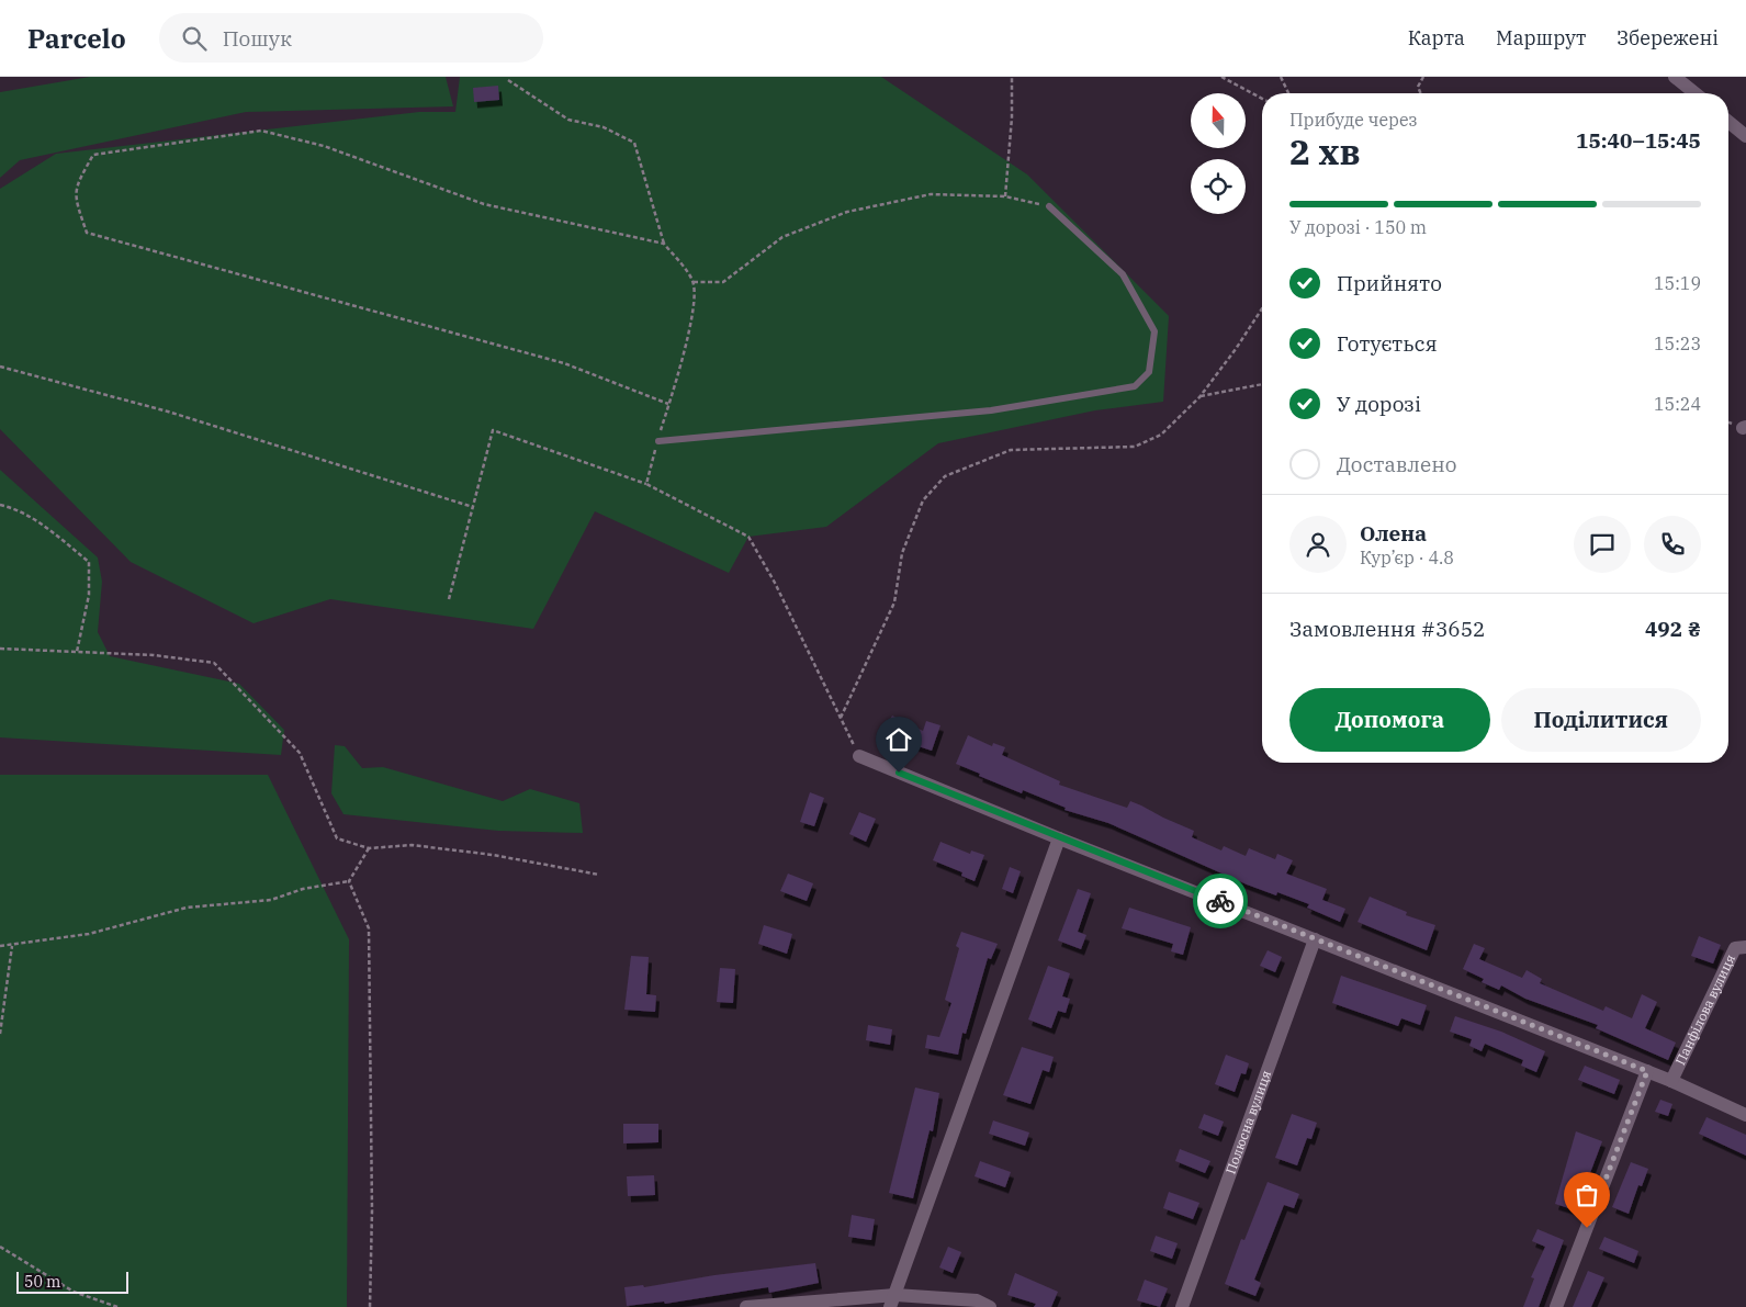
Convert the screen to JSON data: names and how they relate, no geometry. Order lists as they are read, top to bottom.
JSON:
{
  "streets": {
    "street": ["Панфілова вулиця", "Полюсна вулиця"]
  },
  "scale_bar": "50 m",
  "north": "top",
  "page": {
    "header": "Parcelo",
    "search": "Пошук",
    "nav": ["Карта", "Маршрут", "Збережені"],
    "heading": ["2 хв", "Прибуде через", "15:40–15:45"],
    "panel": [
      "Олена",
      "Кур’єр · 4.8",
      "Замовлення #3652",
      "492 ₴"
    ],
    "bar": "У дорозі · 150 m",
    "list": [
      ["Прийнято", "15:19"],
      ["Готується", "15:23"],
      ["У дорозі", "15:24"],
      "Доставлено"
    ],
    "buttons": ["Допомога", "Поділитися"],
    "scale": "50 m"
  }
}
